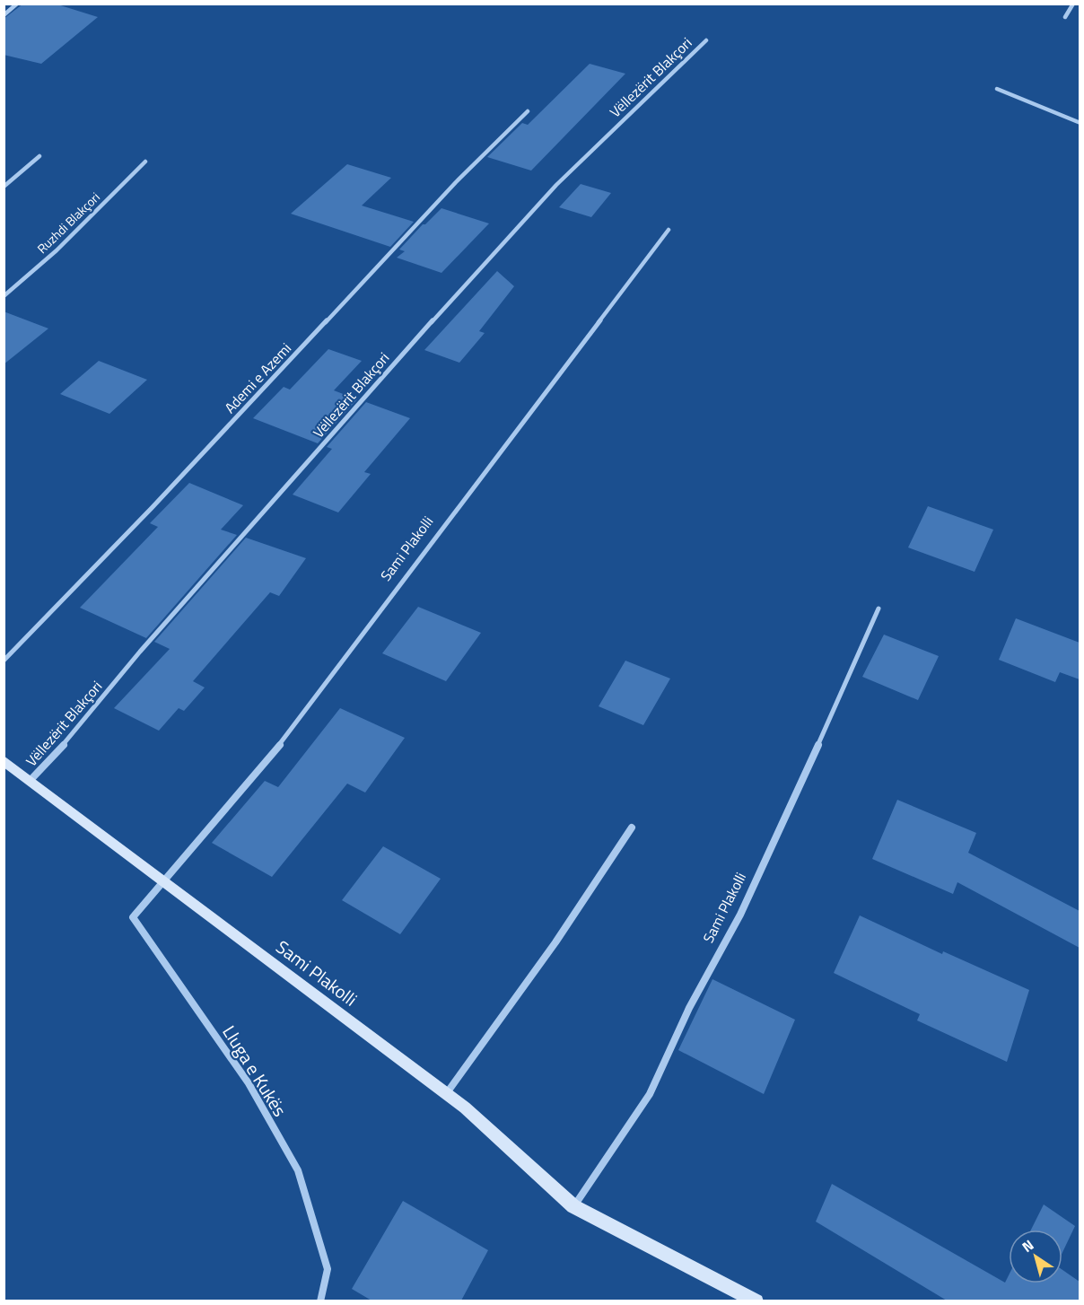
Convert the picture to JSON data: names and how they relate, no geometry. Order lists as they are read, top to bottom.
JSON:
{
  "streets": {
    "street": [
      "Vëllezërit Blakçori",
      "Ruzhdi Blakçori",
      "Ademi e Azemi",
      "Sami Plakolli",
      "Lluga e Kukës"
    ]
  },
  "crossings": [
    ["Vëllezërit Blakçori", "Sami Plakolli"],
    ["Sami Plakolli", "Lluga e Kukës"]
  ],
  "north": "top left"
}
